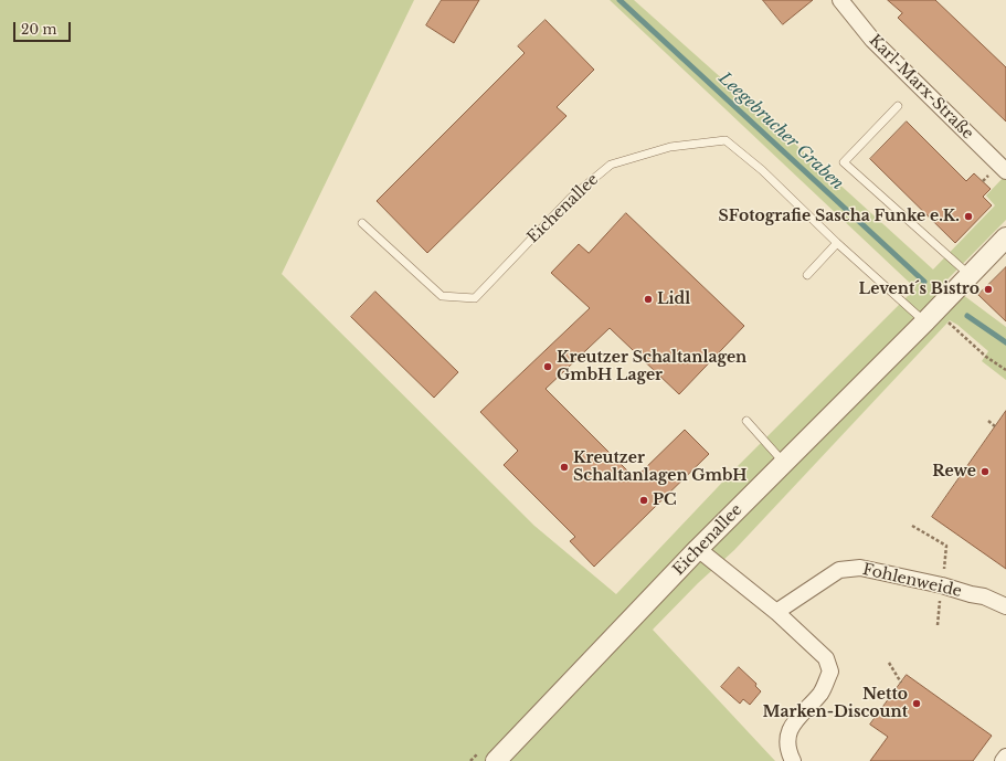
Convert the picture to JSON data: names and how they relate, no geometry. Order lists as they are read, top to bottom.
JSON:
{
  "streets": {
    "street": ["Karl-Marx-Straße", "Eichenallee", "Fohlenweide"]
  },
  "water": ["Leegebrucher Graben"],
  "places": [
    "SFotografie Sascha Funke e.K.",
    "Levent´s Bistro",
    "Lidl",
    "Kreutzer Schaltanlagen GmbH Lager",
    "Kreutzer Schaltanlagen GmbH",
    "Rewe",
    "PC",
    "Netto Marken-Discount"
  ],
  "scale_bar": "20 m"
}
